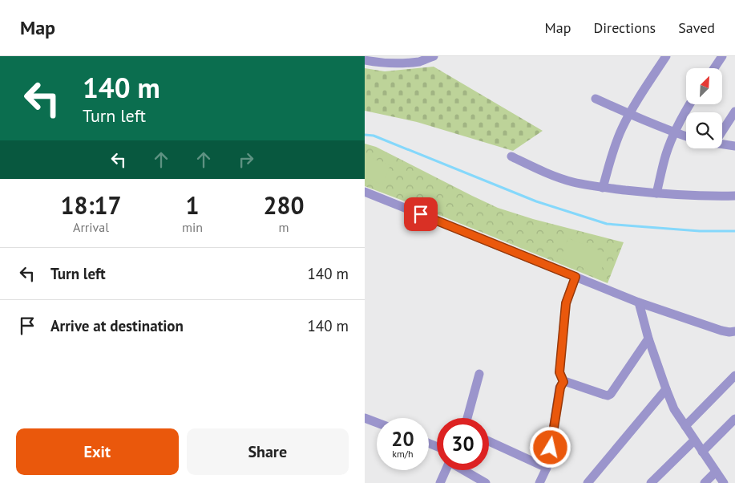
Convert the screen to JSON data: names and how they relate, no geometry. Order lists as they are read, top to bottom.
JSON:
{
  "north": "top right",
  "page": {
    "header": "Map",
    "nav": ["Map", "Directions", "Saved"],
    "turn": ["140 m", "Turn left"],
    "eta": [
      "18:17",
      "Arrival",
      "1",
      "min",
      "280",
      "m"
    ],
    "list": [
      {
        "name": "Turn left",
        "value": "140 m"
      },
      {
        "name": "Arrive at destination",
        "value": "140 m"
      }
    ],
    "speed": "20 km/h",
    "limit": "30",
    "buttons": ["Exit", "Share"]
  }
}
